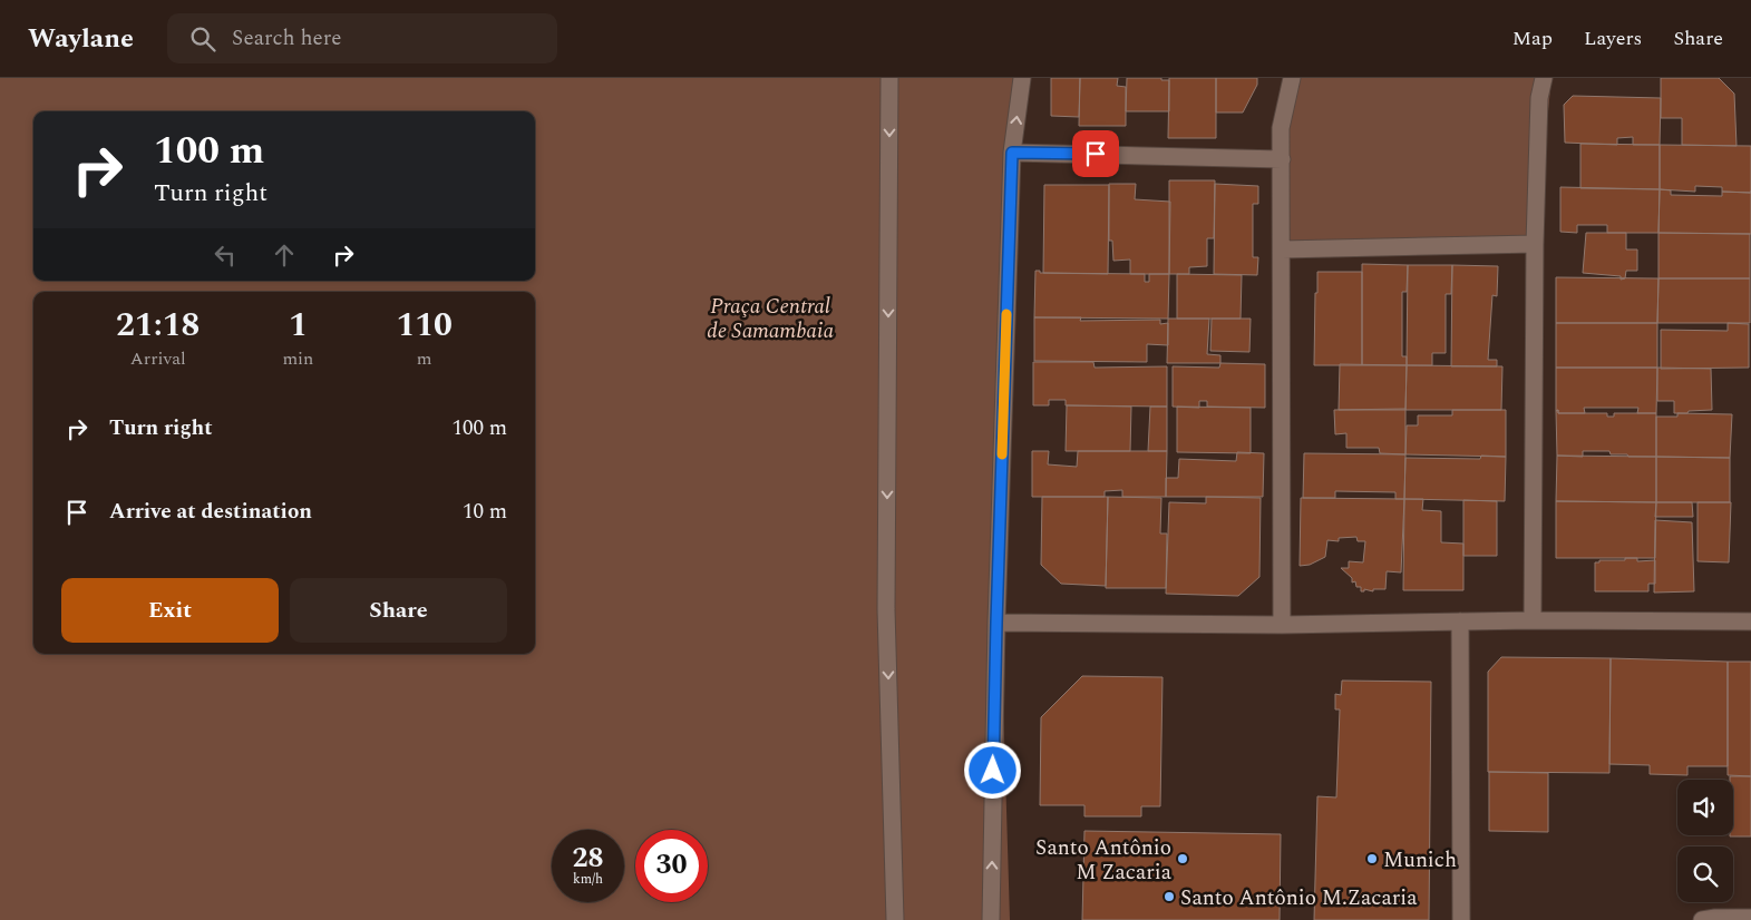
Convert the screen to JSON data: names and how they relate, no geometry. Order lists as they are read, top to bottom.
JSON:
{
  "parks": ["Praça Central de Samambaia"],
  "places": ["Santo Antônio M Zacaria", "Munich", "Santo Antônio M.Zacaria"],
  "page": {
    "header": "Waylane",
    "search": "Search here",
    "nav": ["Map", "Layers", "Share"],
    "turn": ["100 m", "Turn right"],
    "eta": [
      "21:18",
      "Arrival",
      "1",
      "min",
      "110",
      "m"
    ],
    "list": [
      {
        "name": "Turn right",
        "value": "100 m"
      },
      {
        "name": "Arrive at destination",
        "value": "10 m"
      }
    ],
    "buttons": ["Exit", "Share"],
    "speed": "28 km/h",
    "limit": "30"
  }
}
